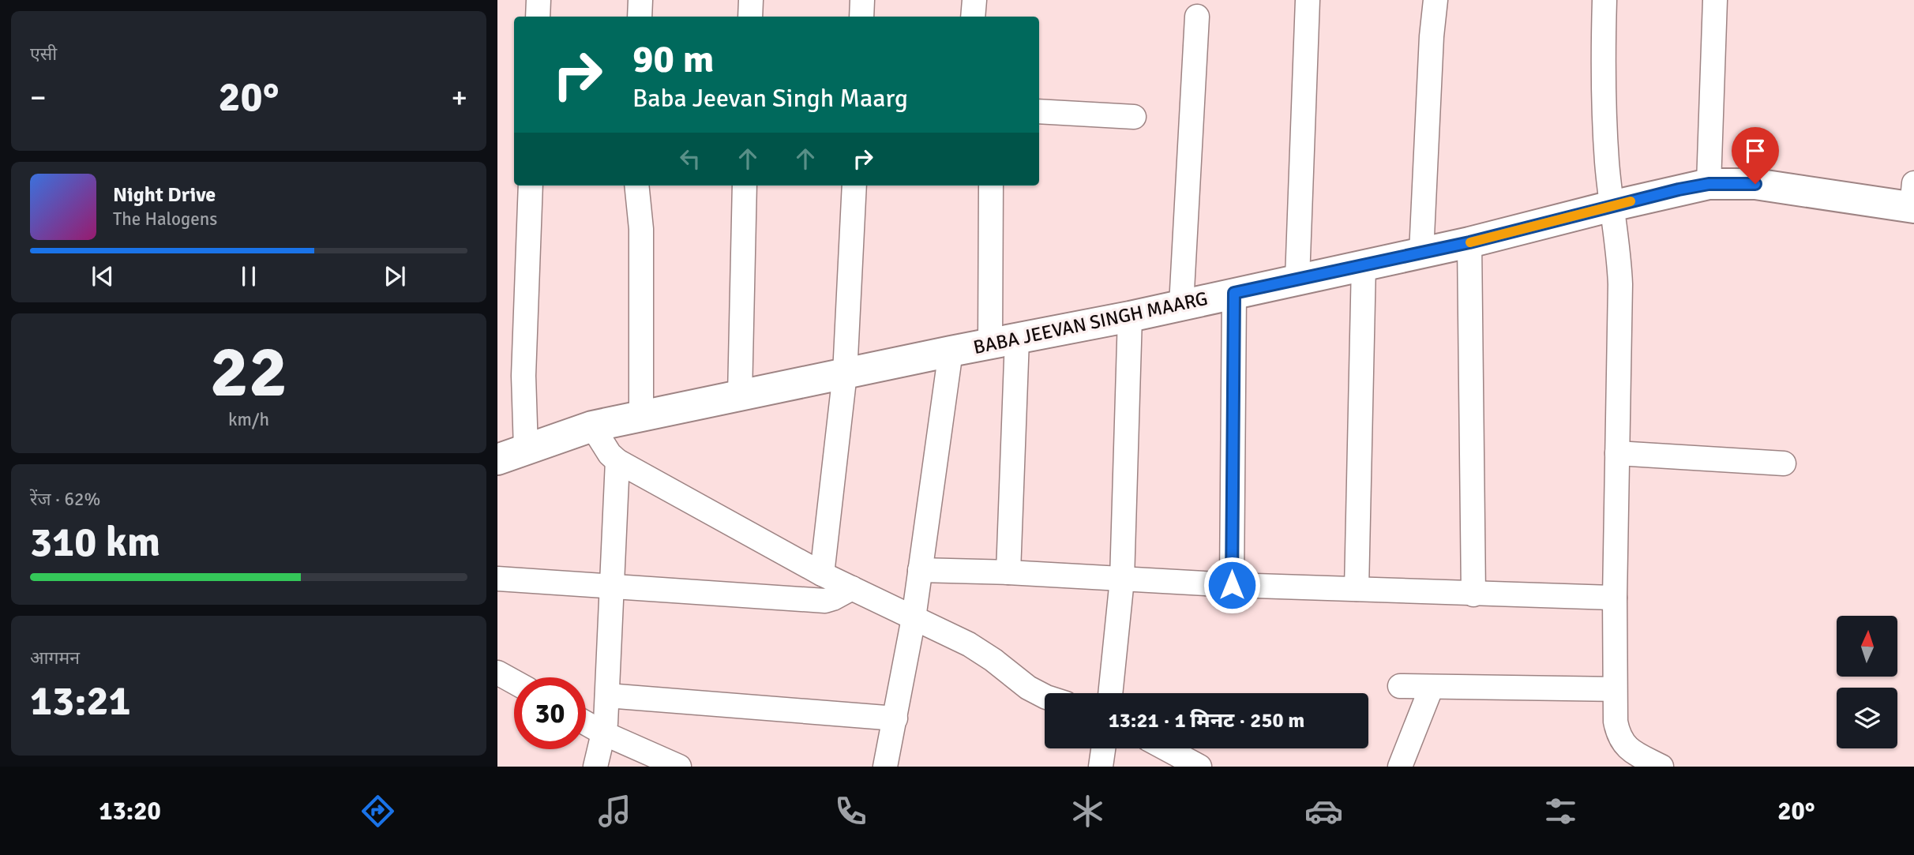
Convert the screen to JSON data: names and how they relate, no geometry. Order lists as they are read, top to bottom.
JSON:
{
  "streets": {
    "street": ["BABA JEEVAN SINGH MAARG"]
  },
  "north": "top",
  "page": {
    "tile": [
      "एसी",
      ["22", "km/h"],
      ["रेंज · 62%", "310 km"],
      ["आगमन", "13:21"]
    ],
    "turn": ["90 m", "Baba Jeevan Singh Maarg"],
    "heat": ["−", "20°", "+"],
    "song": ["Night Drive", "The Halogens"],
    "limit": "30",
    "trip": "13:21 · 1 मिनट · 250 m",
    "tabs": ["13:20", "20°"]
  }
}
